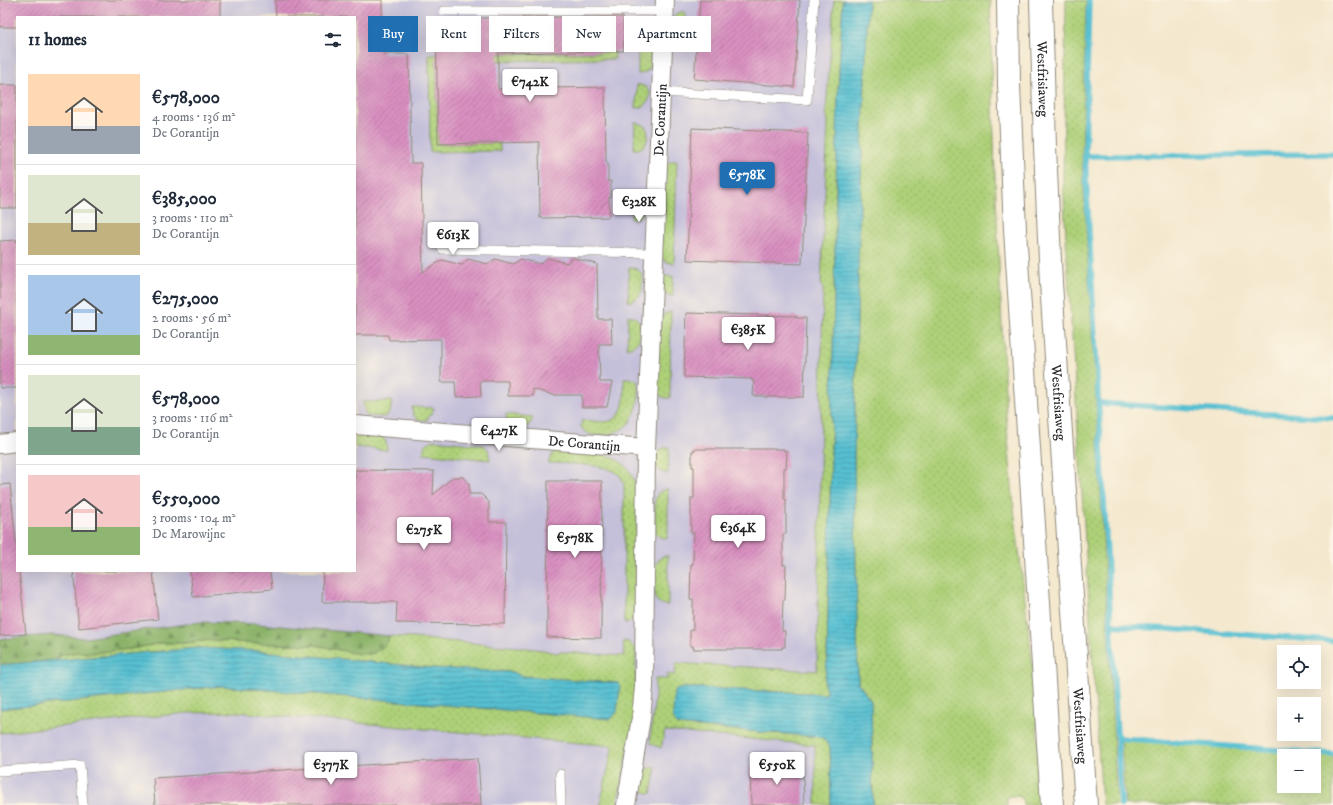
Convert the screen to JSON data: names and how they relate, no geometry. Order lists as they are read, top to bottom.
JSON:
{
  "streets": {
    "highway": ["Westfrisiaweg"],
    "street": ["De Corantijn"]
  },
  "page": {
    "chip": [
      "Buy",
      "Rent",
      "Filters",
      "New",
      "Apartment"
    ],
    "heading": "11 homes",
    "list": [
      {
        "name": "€578,000",
        "note": "4 rooms · 136 m² · De Corantijn"
      },
      {
        "name": "€385,000",
        "note": "3 rooms · 110 m² · De Corantijn"
      },
      {
        "name": "€275,000",
        "note": "2 rooms · 56 m² · De Corantijn"
      },
      {
        "name": "€578,000",
        "note": "3 rooms · 116 m² · De Corantijn"
      },
      {
        "name": "€550,000",
        "note": "3 rooms · 104 m² · De Marowijne"
      }
    ],
    "price": [
      "€742K",
      "€578K",
      "€328K",
      "€613K",
      "€385K",
      "€427K",
      "€364K",
      "€275K",
      "€578K",
      "€377K",
      "€550K"
    ],
    "map_buttons": ["+", "−"]
  }
}
